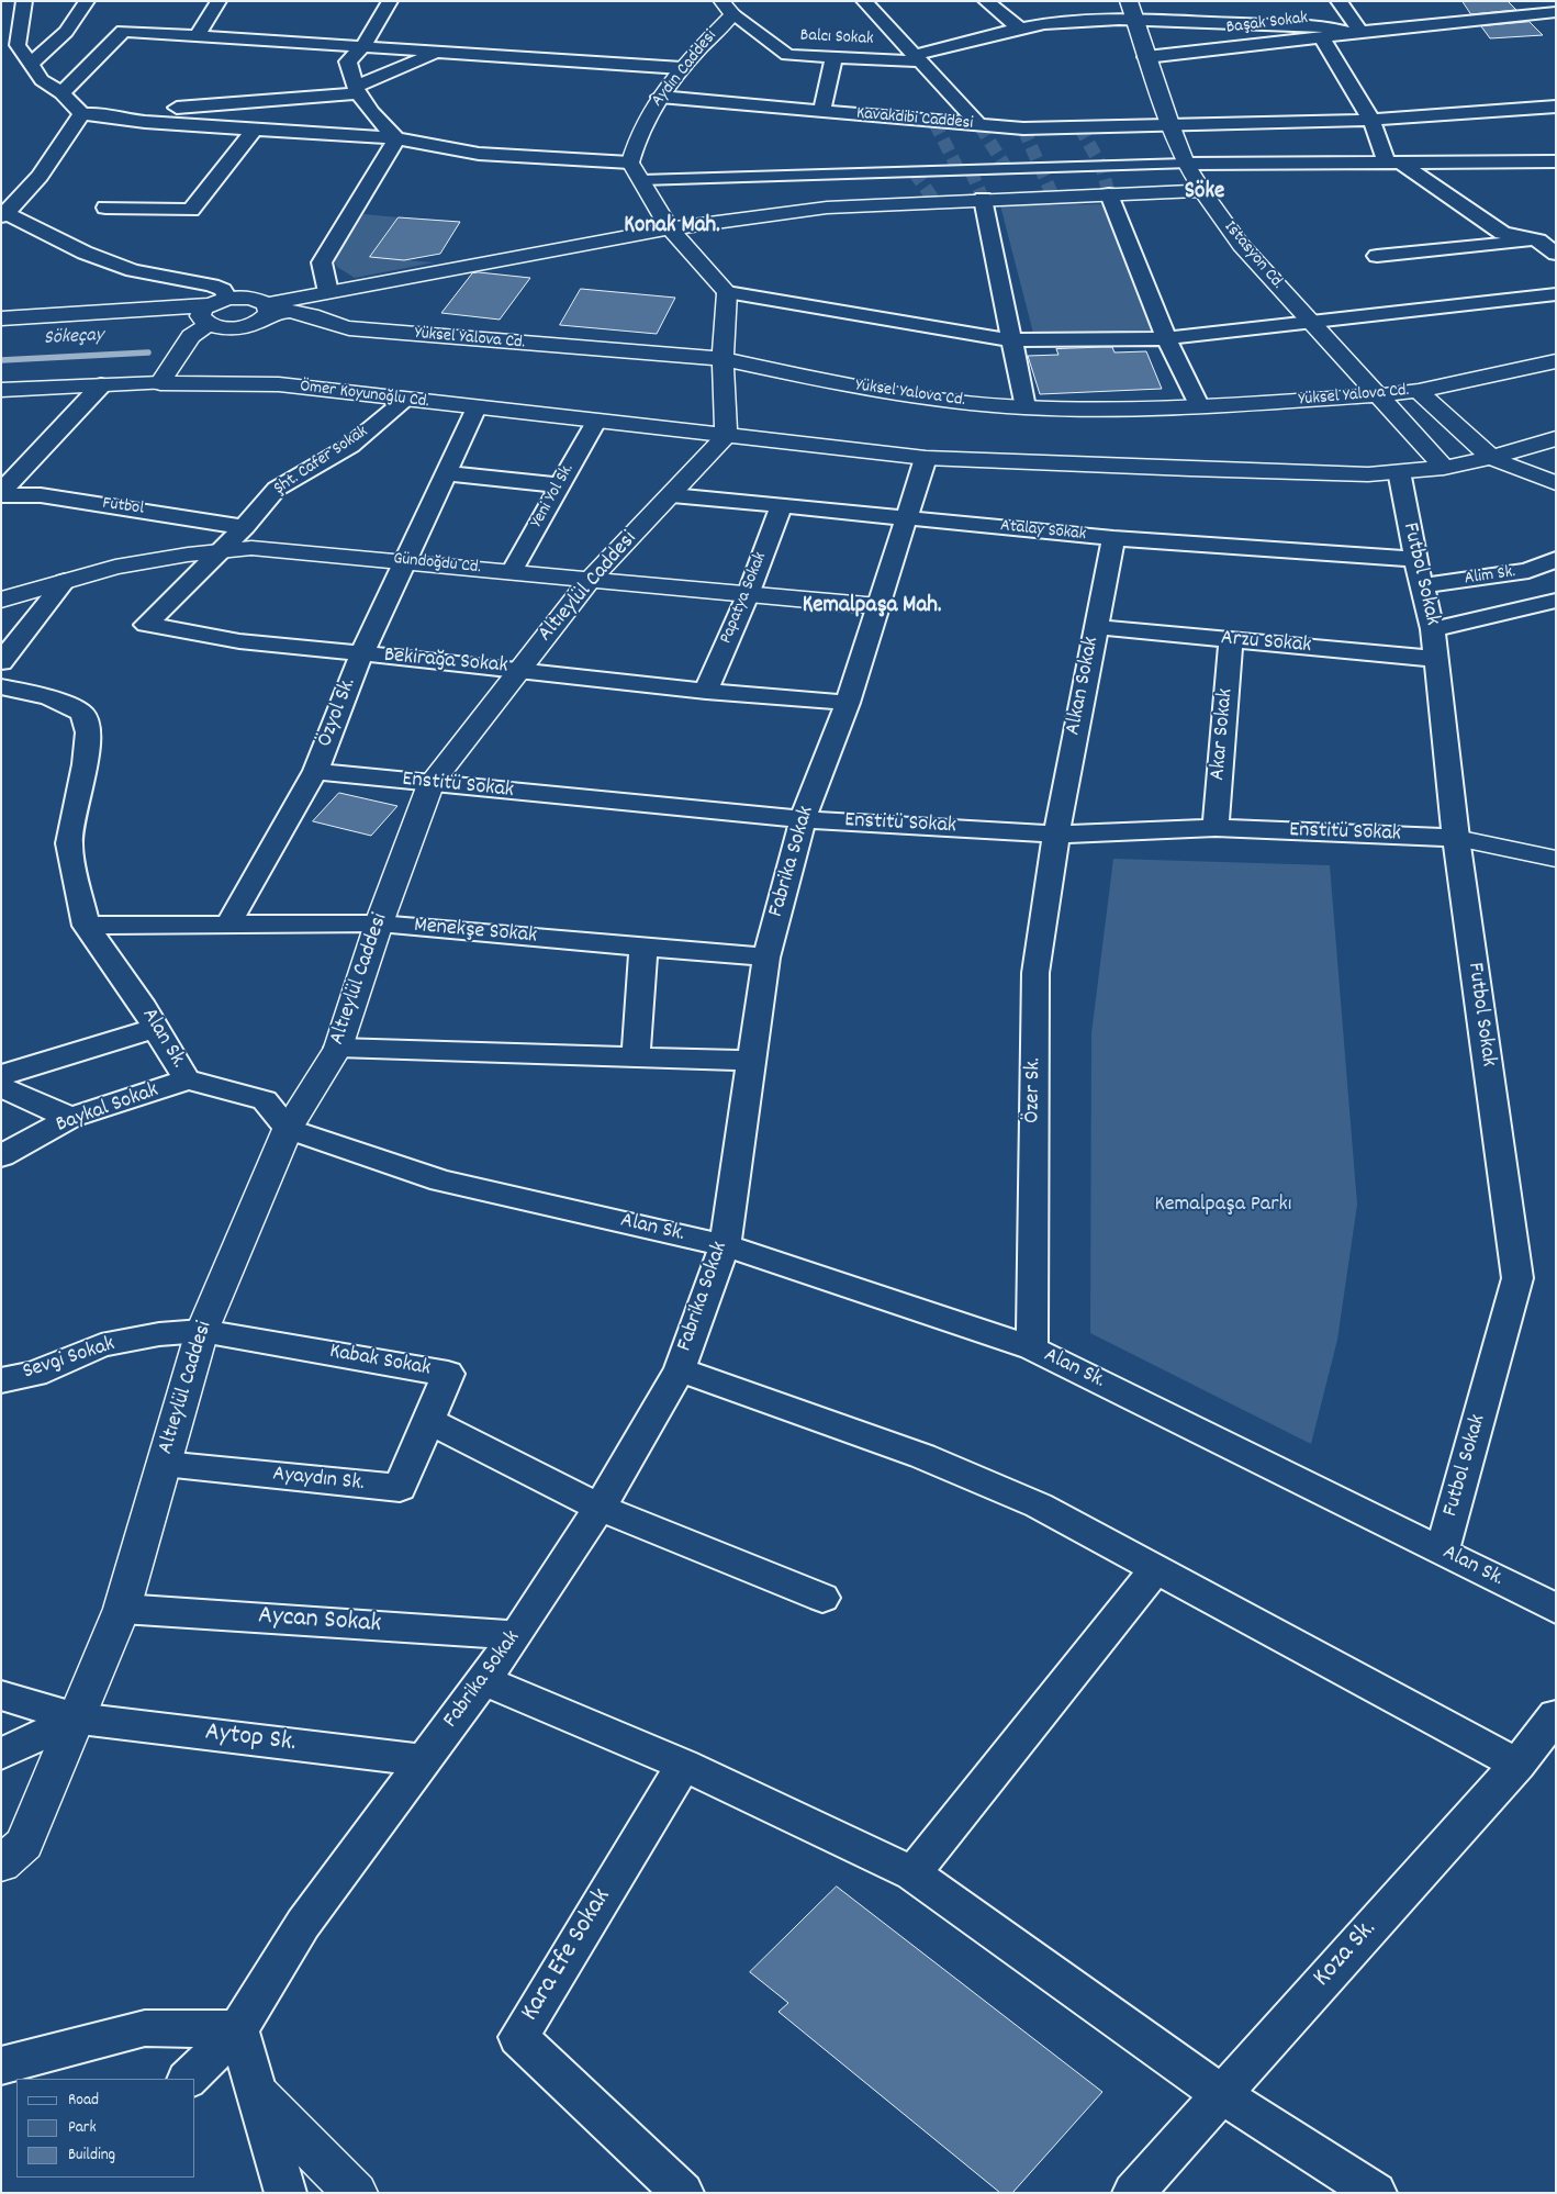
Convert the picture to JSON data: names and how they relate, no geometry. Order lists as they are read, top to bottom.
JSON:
{
  "streets": {
    "main road": [
      "Aydın Caddesi",
      "Istasyon Cd.",
      "Yüksel Yalova Cd.",
      "Ömer Koyunoğlu Cd.",
      "Gündoğdu Cd.",
      "Altıeylül Caddesi"
    ],
    "street": [
      "Başak Sokak",
      "Balcı Sokak",
      "Kavakdibi Caddesi",
      "Şht. Cafer Sokak",
      "Yeni Yol Sk.",
      "Futbol",
      "Atalay Sokak",
      "Futbol Sokak",
      "Alim Sk.",
      "Papatya Sokak",
      "Arzu Sokak",
      "Bekirağa Sokak",
      "Alkan Sokak",
      "Özyol Sk.",
      "Akar Sokak",
      "Enstitü Sokak",
      "Fabrika Sokak",
      "Menekşe Sokak",
      "Alan Sk.",
      "Özer Sk.",
      "Baykal Sokak",
      "Sevgi Sokak",
      "Kabak Sokak",
      "Ayaydın Sk.",
      "Aycan Sokak",
      "Aytop Sk.",
      "Koza Sk.",
      "Kara Efe Sokak"
    ]
  },
  "crossings": [
    ["Başak Sokak", "Balcı Sokak"],
    ["Başak Sokak", "Istasyon Cd."],
    ["Balcı Sokak", "Aydın Caddesi"],
    ["Balcı Sokak", "Istasyon Cd."],
    ["Aydın Caddesi", "Kavakdibi Caddesi"],
    ["Kavakdibi Caddesi", "Istasyon Cd."],
    ["Istasyon Cd.", "Yüksel Yalova Cd."],
    ["Istasyon Cd.", "Ömer Koyunoğlu Cd."],
    ["Ömer Koyunoğlu Cd.", "Şht. Cafer Sokak"],
    ["Ömer Koyunoğlu Cd.", "Yeni Yol Sk."],
    ["Ömer Koyunoğlu Cd.", "Futbol Sokak"],
    ["Ömer Koyunoğlu Cd.", "Altıeylül Caddesi"],
    ["Ömer Koyunoğlu Cd.", "Özyol Sk."],
    ["Ömer Koyunoğlu Cd.", "Fabrika Sokak"],
    ["Şht. Cafer Sokak", "Futbol"],
    ["Şht. Cafer Sokak", "Gündoğdu Cd."],
    ["Şht. Cafer Sokak", "Bekirağa Sokak"],
    ["Yeni Yol Sk.", "Gündoğdu Cd."],
    ["Atalay Sokak", "Futbol Sokak"],
    ["Atalay Sokak", "Altıeylül Caddesi"],
    ["Atalay Sokak", "Papatya Sokak"],
    ["Atalay Sokak", "Alkan Sokak"],
    ["Atalay Sokak", "Fabrika Sokak"],
    ["Gündoğdu Cd.", "Altıeylül Caddesi"],
    ["Gündoğdu Cd.", "Papatya Sokak"],
    ["Gündoğdu Cd.", "Bekirağa Sokak"],
    ["Gündoğdu Cd.", "Özyol Sk."],
    ["Gündoğdu Cd.", "Fabrika Sokak"],
    ["Futbol Sokak", "Alim Sk."],
    ["Futbol Sokak", "Arzu Sokak"],
    ["Futbol Sokak", "Enstitü Sokak"],
    ["Futbol Sokak", "Alan Sk."],
    ["Altıeylül Caddesi", "Bekirağa Sokak"],
    ["Altıeylül Caddesi", "Enstitü Sokak"],
    ["Altıeylül Caddesi", "Menekşe Sokak"],
    ["Altıeylül Caddesi", "Alan Sk."],
    ["Altıeylül Caddesi", "Sevgi Sokak"],
    ["Altıeylül Caddesi", "Kabak Sokak"],
    ["Altıeylül Caddesi", "Ayaydın Sk."],
    ["Altıeylül Caddesi", "Aycan Sokak"],
    ["Altıeylül Caddesi", "Aytop Sk."],
    ["Papatya Sokak", "Bekirağa Sokak"],
    ["Arzu Sokak", "Alkan Sokak"],
    ["Arzu Sokak", "Akar Sokak"],
    ["Bekirağa Sokak", "Özyol Sk."],
    ["Bekirağa Sokak", "Fabrika Sokak"],
    ["Alkan Sokak", "Enstitü Sokak"],
    ["Alkan Sokak", "Özer Sk."],
    ["Özyol Sk.", "Enstitü Sokak"],
    ["Özyol Sk.", "Menekşe Sokak"],
    ["Akar Sokak", "Enstitü Sokak"],
    ["Enstitü Sokak", "Fabrika Sokak"],
    ["Enstitü Sokak", "Özer Sk."],
    ["Fabrika Sokak", "Menekşe Sokak"],
    ["Fabrika Sokak", "Alan Sk."],
    ["Fabrika Sokak", "Aycan Sokak"],
    ["Fabrika Sokak", "Aytop Sk."],
    ["Menekşe Sokak", "Alan Sk."],
    ["Alan Sk.", "Özer Sk."],
    ["Alan Sk.", "Baykal Sokak"],
    ["Sevgi Sokak", "Kabak Sokak"],
    ["Kabak Sokak", "Ayaydın Sk."]
  ],
  "districts": ["Söke", "Konak Mah.", "Kemalpaşa Mah."],
  "water": ["Sökeçay"],
  "parks": ["Kemalpaşa Parkı"],
  "legend": ["Road", "Park", "Building"]
}
